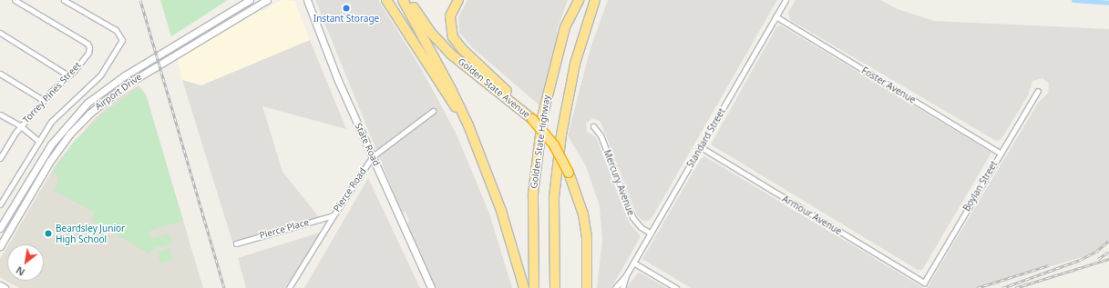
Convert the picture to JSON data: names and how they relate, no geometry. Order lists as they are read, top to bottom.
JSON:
{
  "streets": {
    "highway": ["Golden State Avenue", "Golden State Highway"],
    "main road": ["Airport Drive", "State Road"],
    "street": [
      "Foster Avenue",
      "Torrey Pines Street",
      "Standard Street",
      "Mercury Avenue",
      "Boylan Street",
      "Pierce Road",
      "Armour Avenue",
      "Pierce Place"
    ]
  },
  "crossings": [
    ["Foster Avenue", "Standard Street"],
    ["Foster Avenue", "Boylan Street"],
    ["Standard Street", "Mercury Avenue"],
    ["Standard Street", "Armour Avenue"],
    ["State Road", "Pierce Road"],
    ["Boylan Street", "Armour Avenue"],
    ["Pierce Road", "Pierce Place"]
  ],
  "places": ["Instant Storage", "Beardsley Junior High School"],
  "north": "bottom left"
}
